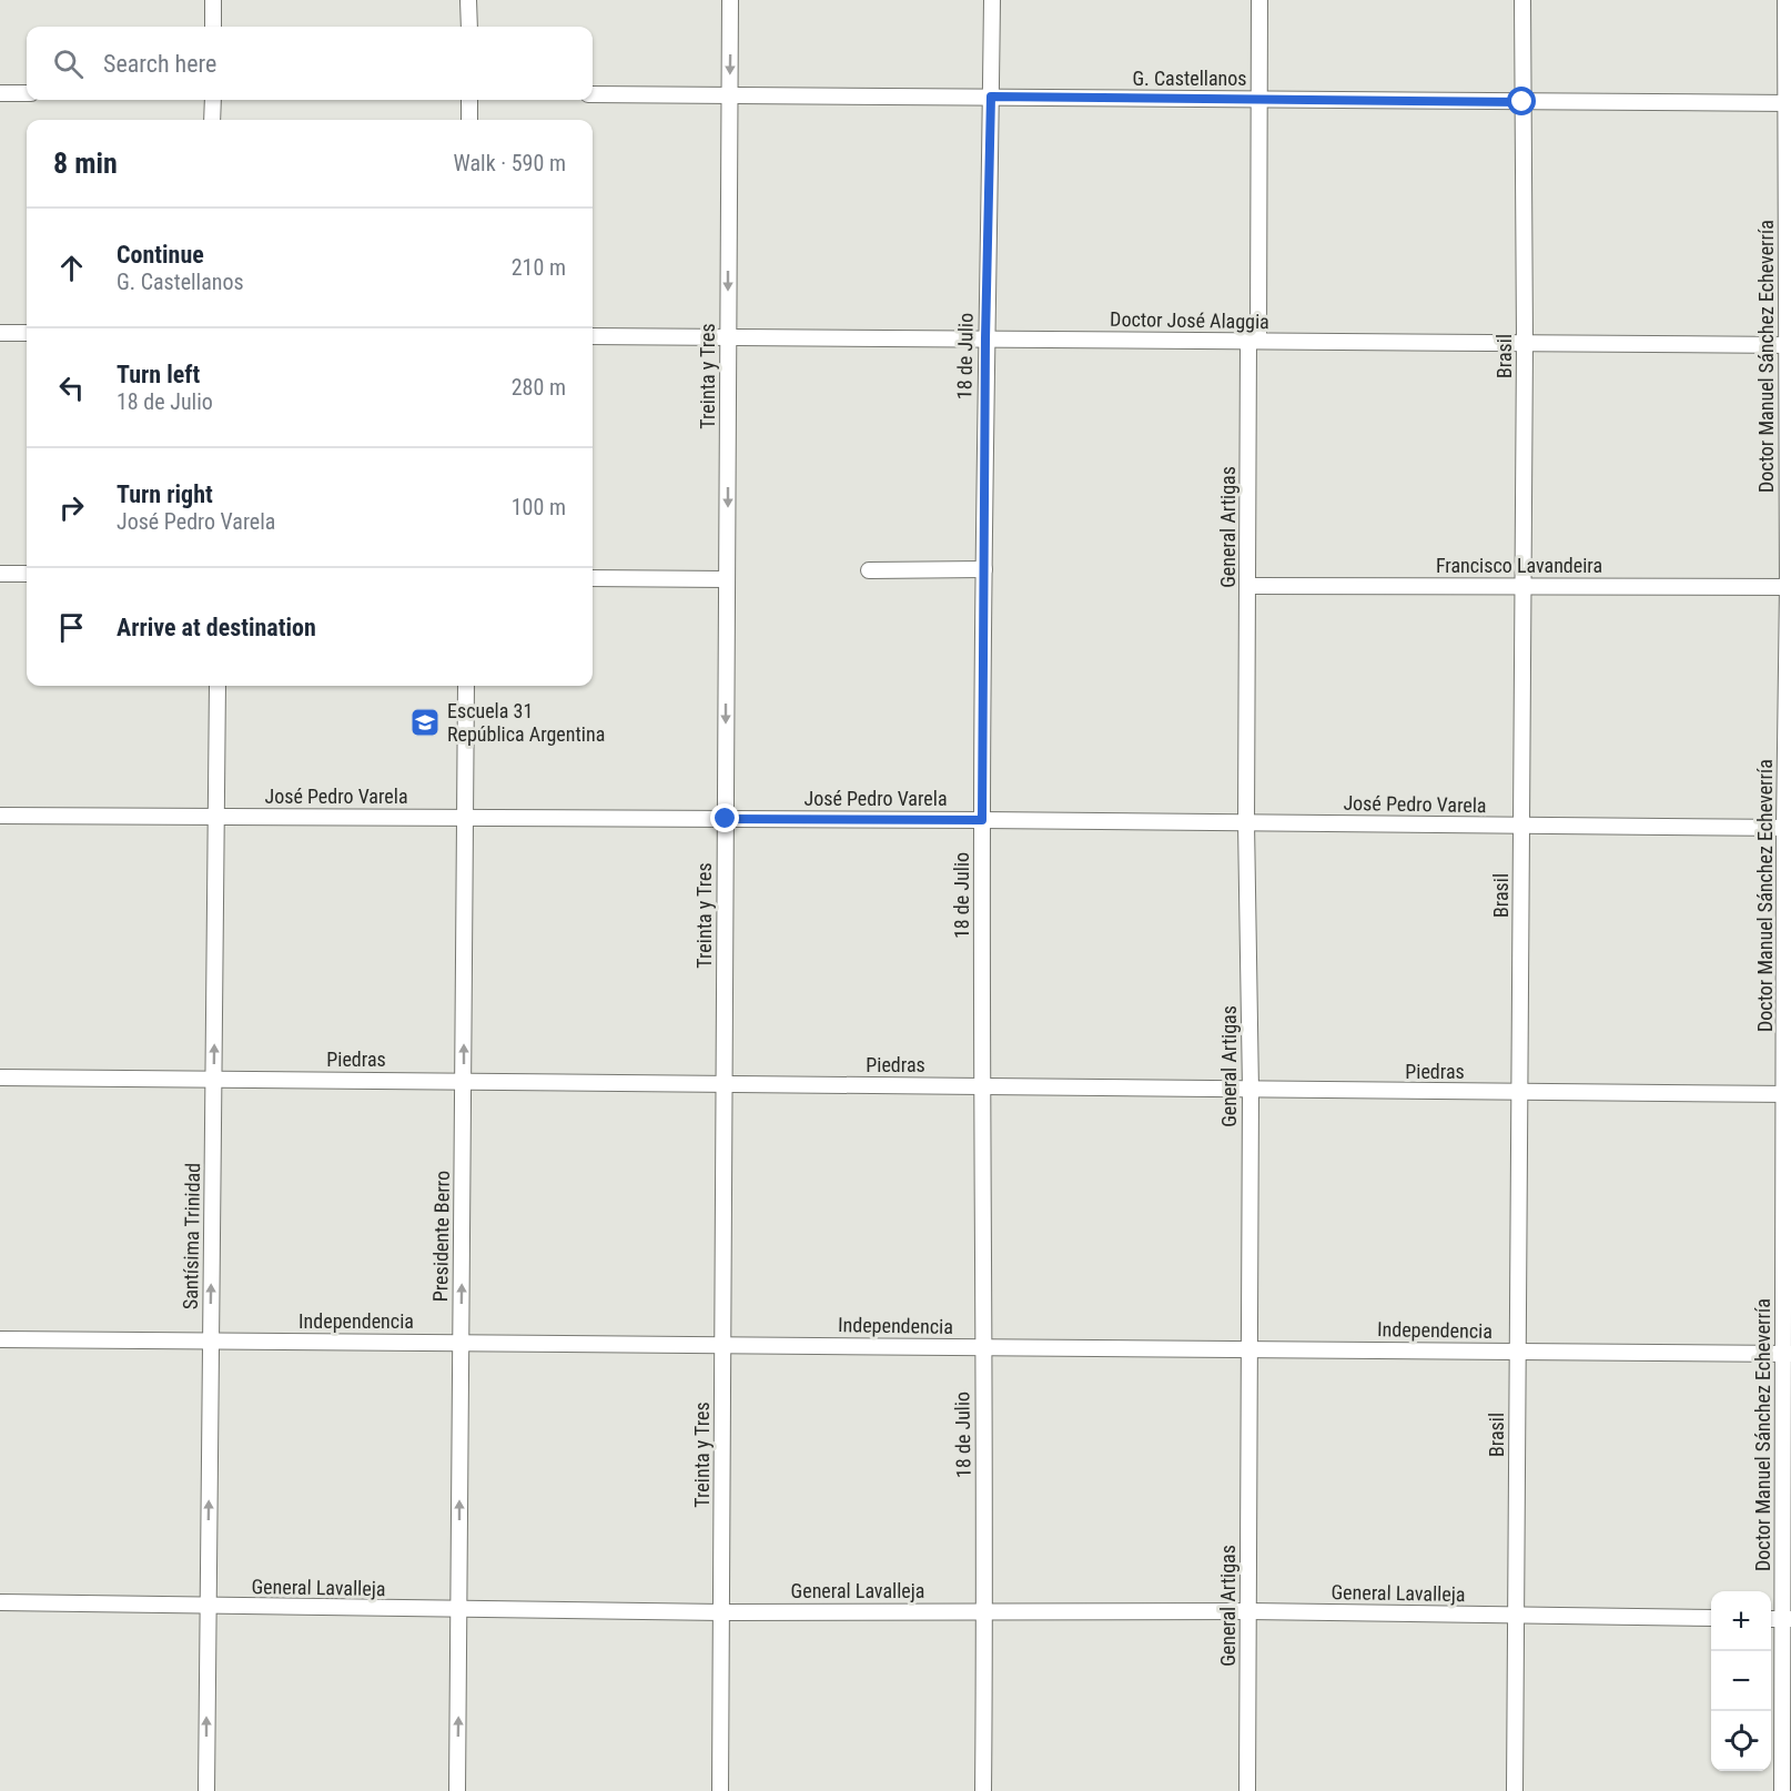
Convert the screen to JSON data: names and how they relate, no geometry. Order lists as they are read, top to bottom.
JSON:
{
  "streets": {
    "street": [
      "G. Castellanos",
      "Doctor José Alaggia",
      "18 de Julio",
      "Brasil",
      "Doctor Manuel Sánchez Echeverría",
      "Treinta y Tres",
      "General Artigas",
      "Francisco Lavandeira",
      "José Pedro Varela",
      "Piedras",
      "Santísima Trinidad",
      "Presidente Berro",
      "Independencia",
      "General Lavalleja"
    ]
  },
  "crossings": [
    ["G. Castellanos", "18 de Julio"],
    ["G. Castellanos", "Brasil"],
    ["G. Castellanos", "Doctor Manuel Sánchez Echeverría"],
    ["G. Castellanos", "Treinta y Tres"],
    ["G. Castellanos", "General Artigas"],
    ["Doctor José Alaggia", "18 de Julio"],
    ["Doctor José Alaggia", "Brasil"],
    ["Doctor José Alaggia", "Doctor Manuel Sánchez Echeverría"],
    ["Doctor José Alaggia", "Treinta y Tres"],
    ["Doctor José Alaggia", "General Artigas"],
    ["18 de Julio", "José Pedro Varela"],
    ["18 de Julio", "Piedras"],
    ["18 de Julio", "Independencia"],
    ["18 de Julio", "General Lavalleja"],
    ["Brasil", "Francisco Lavandeira"],
    ["Brasil", "José Pedro Varela"],
    ["Brasil", "Piedras"],
    ["Brasil", "Independencia"],
    ["Brasil", "General Lavalleja"],
    ["Doctor Manuel Sánchez Echeverría", "Francisco Lavandeira"],
    ["Doctor Manuel Sánchez Echeverría", "José Pedro Varela"],
    ["Doctor Manuel Sánchez Echeverría", "Piedras"],
    ["Doctor Manuel Sánchez Echeverría", "Independencia"],
    ["Treinta y Tres", "José Pedro Varela"],
    ["Treinta y Tres", "Piedras"],
    ["Treinta y Tres", "Independencia"],
    ["Treinta y Tres", "General Lavalleja"],
    ["General Artigas", "Francisco Lavandeira"],
    ["General Artigas", "José Pedro Varela"],
    ["General Artigas", "Piedras"],
    ["General Artigas", "Independencia"],
    ["General Artigas", "General Lavalleja"],
    ["José Pedro Varela", "Santísima Trinidad"],
    ["José Pedro Varela", "Presidente Berro"],
    ["Piedras", "Santísima Trinidad"],
    ["Piedras", "Presidente Berro"],
    ["Santísima Trinidad", "Independencia"],
    ["Santísima Trinidad", "General Lavalleja"],
    ["Presidente Berro", "Independencia"],
    ["Presidente Berro", "General Lavalleja"]
  ],
  "one_way": ["Treinta y Tres", "Santísima Trinidad", "Presidente Berro"],
  "places": {
    "school or university": ["Escuela 31 República Argentina"]
  },
  "page": {
    "search": "Search here",
    "heading": ["8 min", "Walk · 590 m"],
    "list": [
      ["Continue", "G. Castellanos", "210 m"],
      ["Turn left", "18 de Julio", "280 m"],
      ["Turn right", "José Pedro Varela", "100 m"],
      "Arrive at destination"
    ],
    "map_buttons": ["+", "−"]
  }
}
